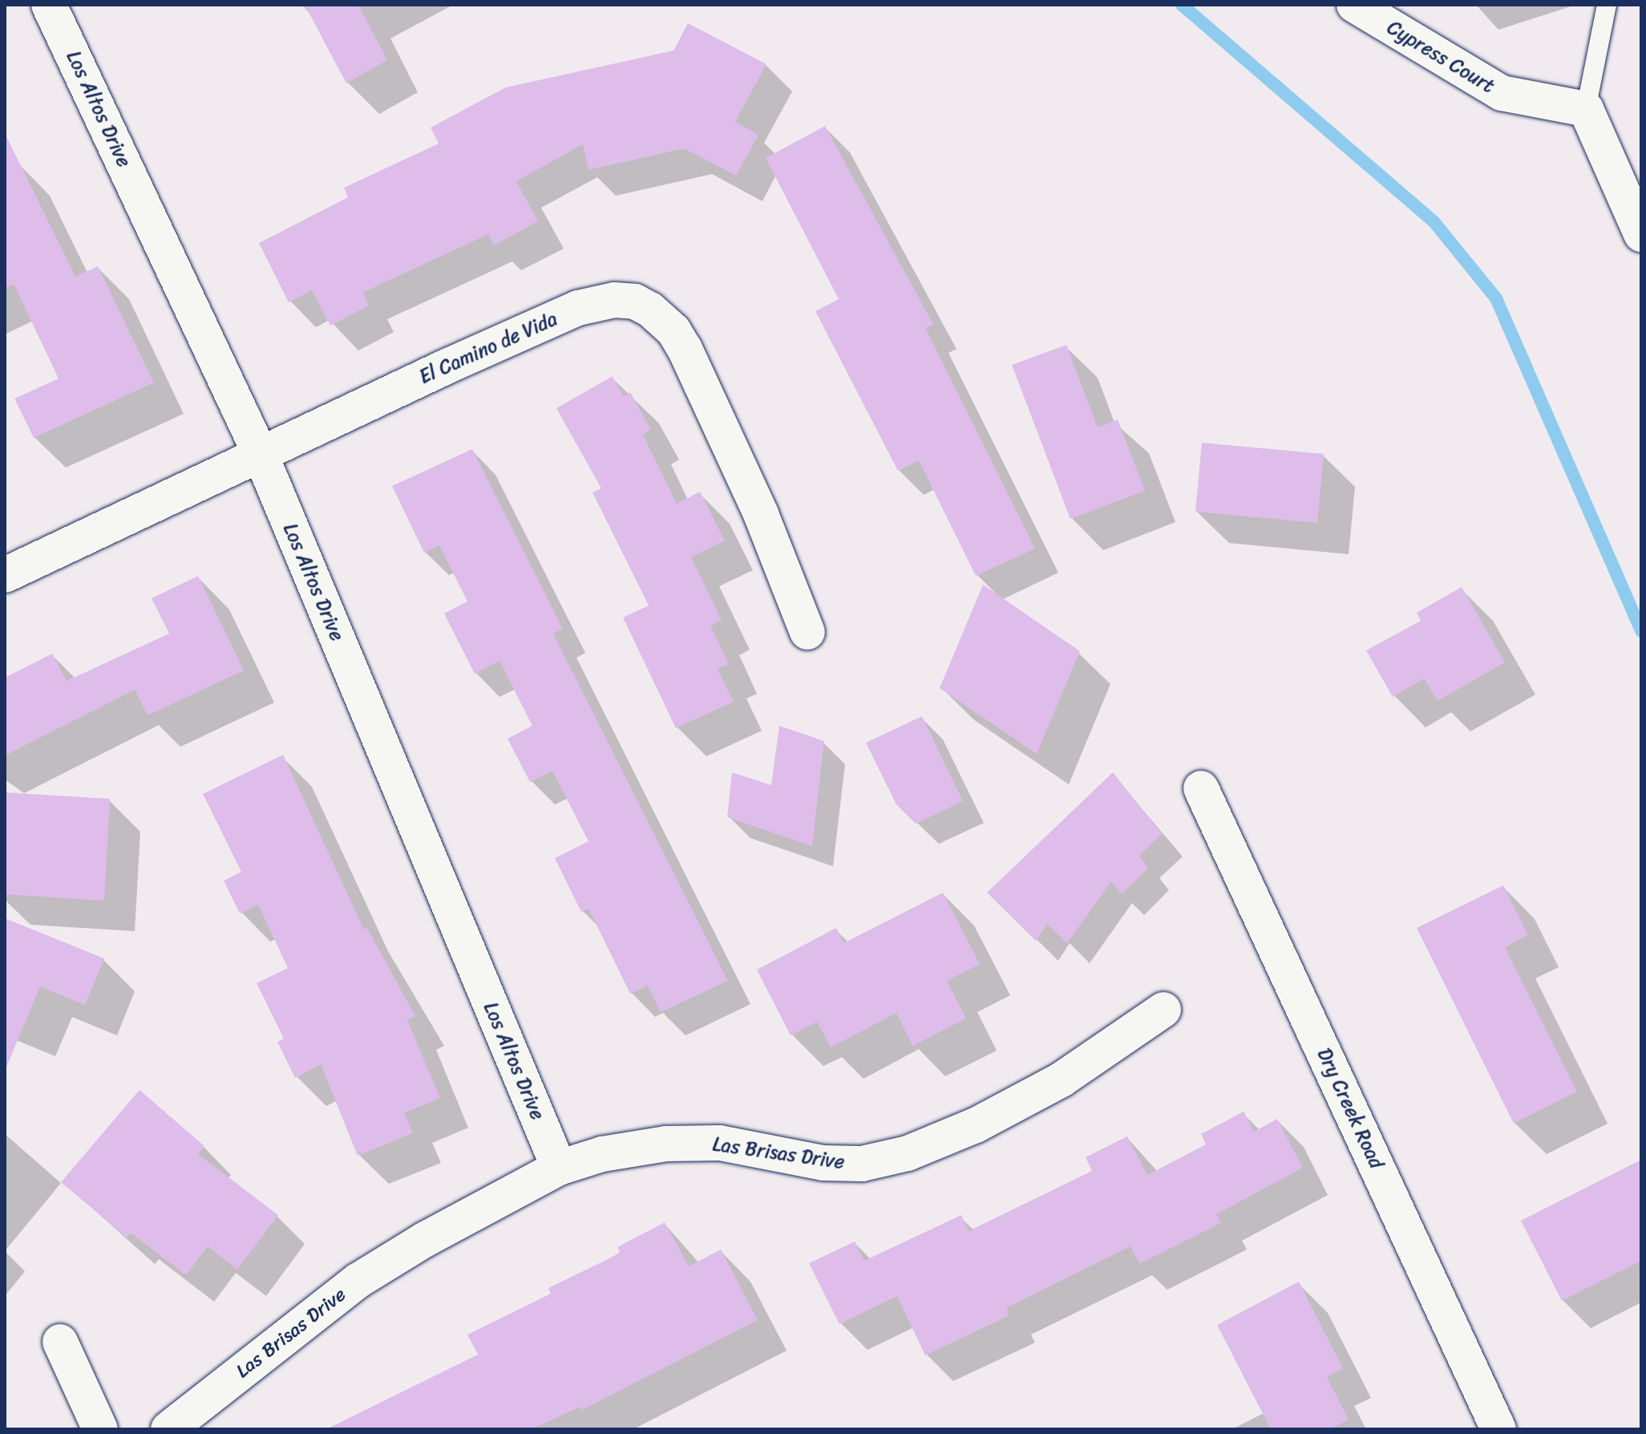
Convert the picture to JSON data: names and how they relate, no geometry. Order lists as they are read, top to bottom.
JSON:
{
  "streets": {
    "street": [
      "Cypress Court",
      "Los Altos Drive",
      "El Camino de Vida",
      "Dry Creek Road",
      "Las Brisas Drive"
    ]
  },
  "crossings": [
    ["Los Altos Drive", "El Camino de Vida"],
    ["Los Altos Drive", "Las Brisas Drive"]
  ]
}
